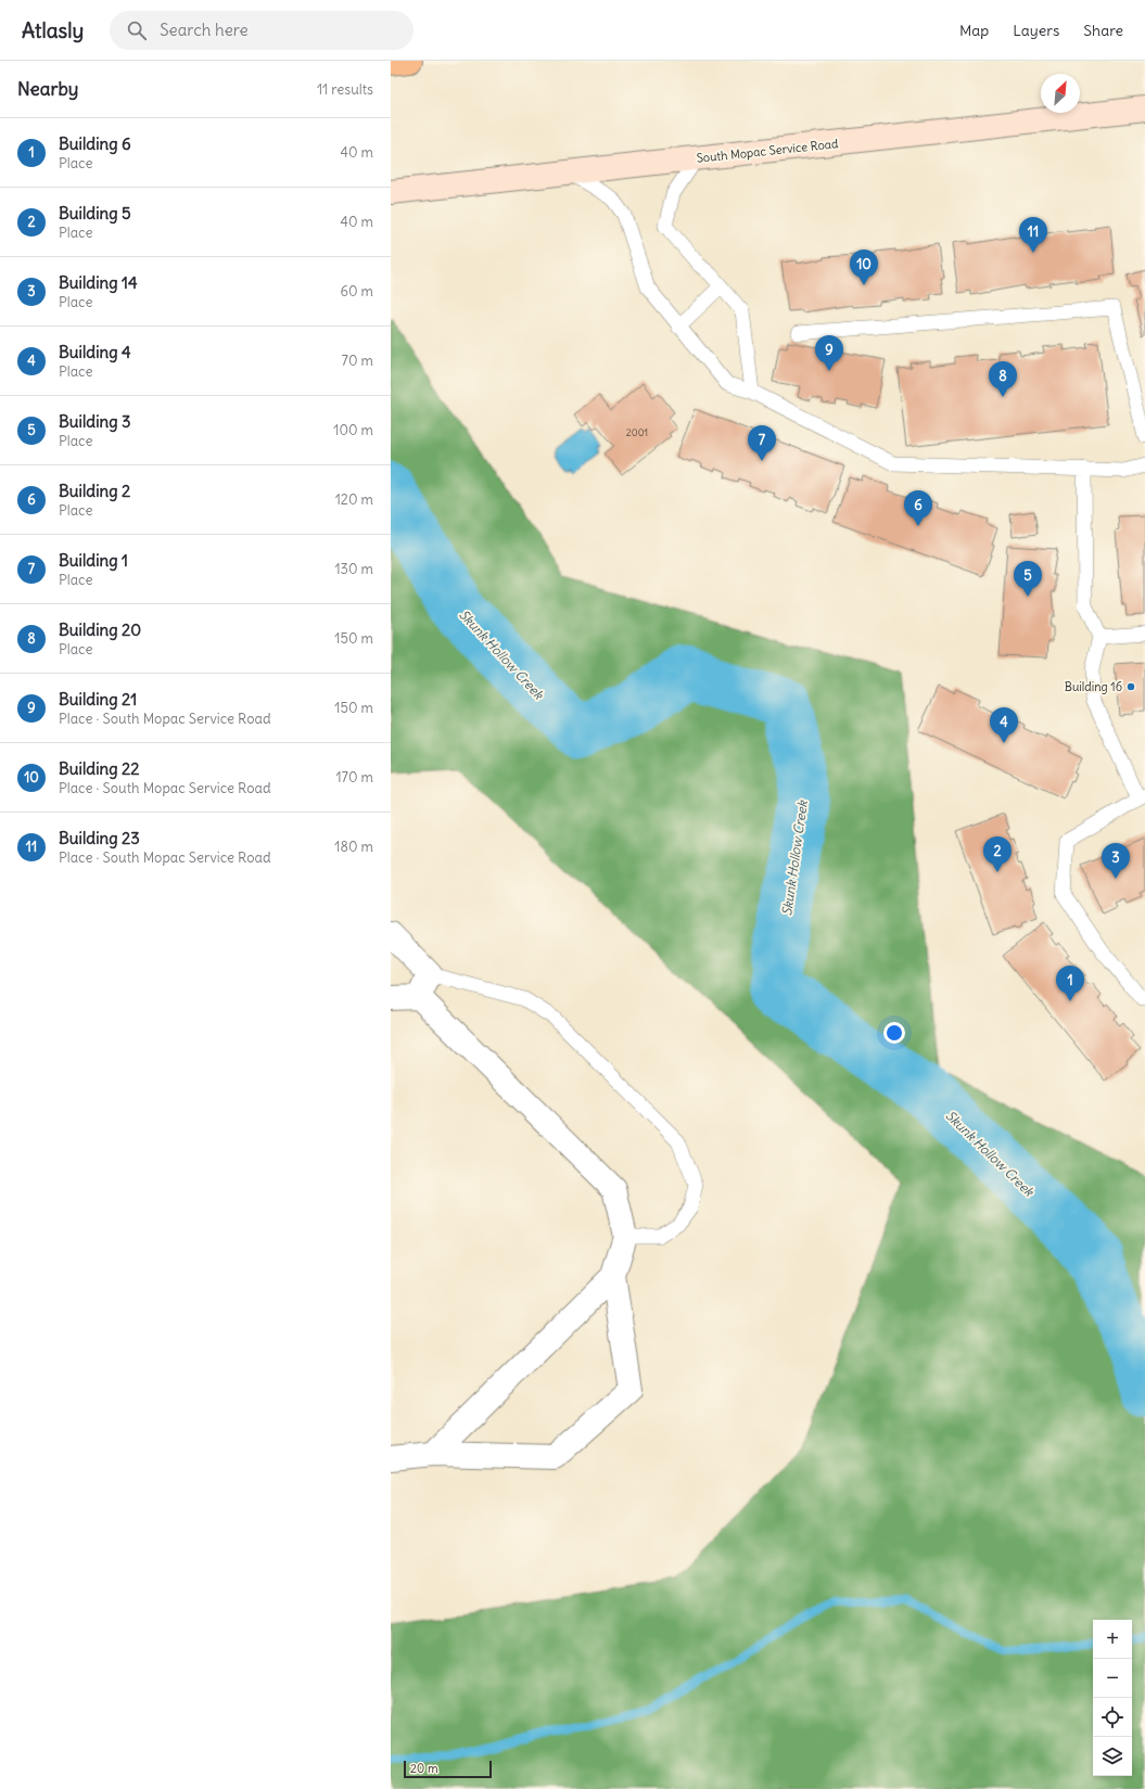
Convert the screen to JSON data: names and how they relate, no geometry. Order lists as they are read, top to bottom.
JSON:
{
  "streets": {
    "main road": ["South Mopac Service Road"]
  },
  "water": ["Skunk Hollow Creek"],
  "places": ["Building 16"],
  "house_numbers": ["2001"],
  "scale_bar": "20 m",
  "north": "top right",
  "page": {
    "header": "Atlasly",
    "search": "Search here",
    "nav": ["Map", "Layers", "Share"],
    "heading": ["Nearby", "11 results"],
    "list": [
      {
        "mark": "1",
        "name": "Building 6",
        "note": "Place",
        "value": "40 m"
      },
      {
        "mark": "2",
        "name": "Building 5",
        "note": "Place",
        "value": "40 m"
      },
      {
        "mark": "3",
        "name": "Building 14",
        "note": "Place",
        "value": "60 m"
      },
      {
        "mark": "4",
        "name": "Building 4",
        "note": "Place",
        "value": "70 m"
      },
      {
        "mark": "5",
        "name": "Building 3",
        "note": "Place",
        "value": "100 m"
      },
      {
        "mark": "6",
        "name": "Building 2",
        "note": "Place",
        "value": "120 m"
      },
      {
        "mark": "7",
        "name": "Building 1",
        "note": "Place",
        "value": "130 m"
      },
      {
        "mark": "8",
        "name": "Building 20",
        "note": "Place",
        "value": "150 m"
      },
      {
        "mark": "9",
        "name": "Building 21",
        "note": "Place · South Mopac Service Road",
        "value": "150 m"
      },
      {
        "mark": "10",
        "name": "Building 22",
        "note": "Place · South Mopac Service Road",
        "value": "170 m"
      },
      {
        "mark": "11",
        "name": "Building 23",
        "note": "Place · South Mopac Service Road",
        "value": "180 m"
      }
    ],
    "pins": [
      "11",
      "10",
      "9",
      "8",
      "7",
      "6",
      "5",
      "4",
      "2",
      "3",
      "1"
    ],
    "map_buttons": ["+", "−"],
    "scale": "20 m"
  }
}
